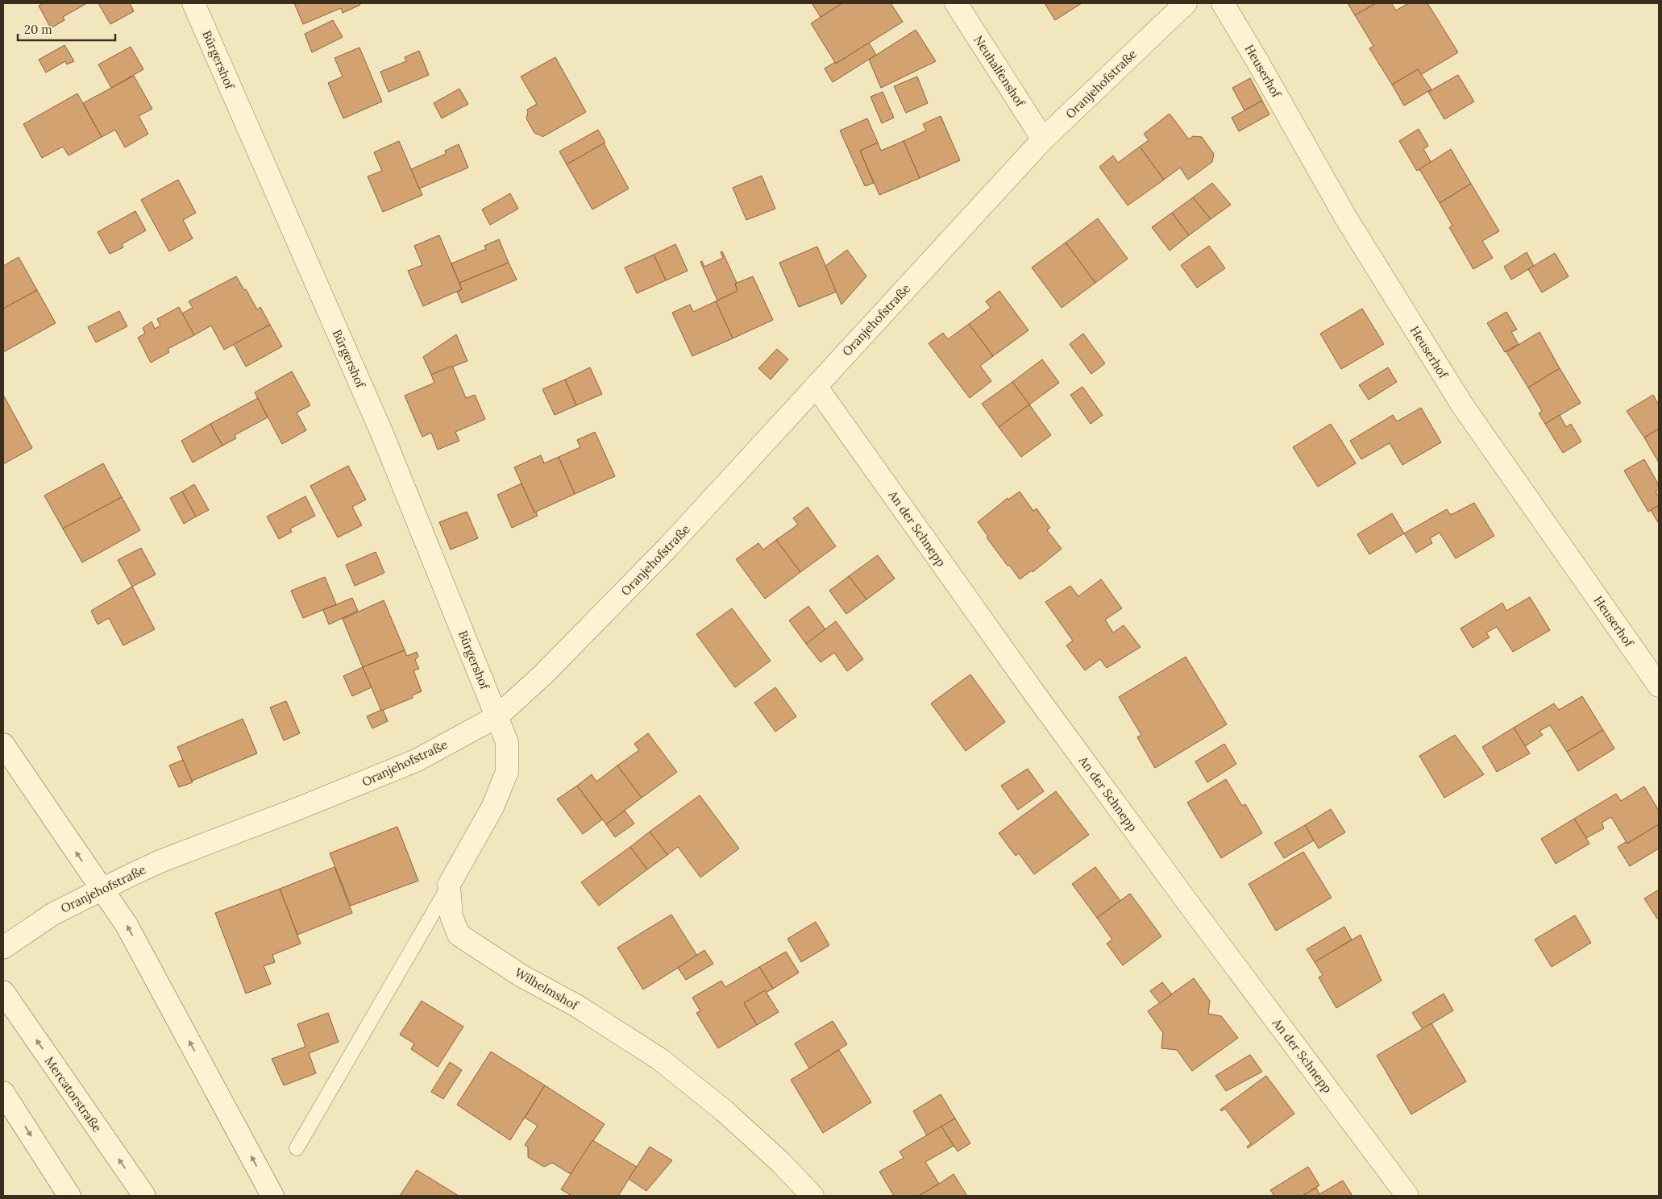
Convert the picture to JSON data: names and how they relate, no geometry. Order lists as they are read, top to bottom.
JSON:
{
  "streets": {
    "street": [
      "Bürgershof",
      "Neuhalfenshof",
      "Heuserhof",
      "Oranjehofstraße",
      "An der Schnepp",
      "Wilhelmshof",
      "Mercatorstraße"
    ]
  },
  "crossings": [
    ["Bürgershof", "Oranjehofstraße"],
    ["Neuhalfenshof", "Oranjehofstraße"],
    ["Oranjehofstraße", "An der Schnepp"]
  ],
  "scale_bar": "20 m"
}
